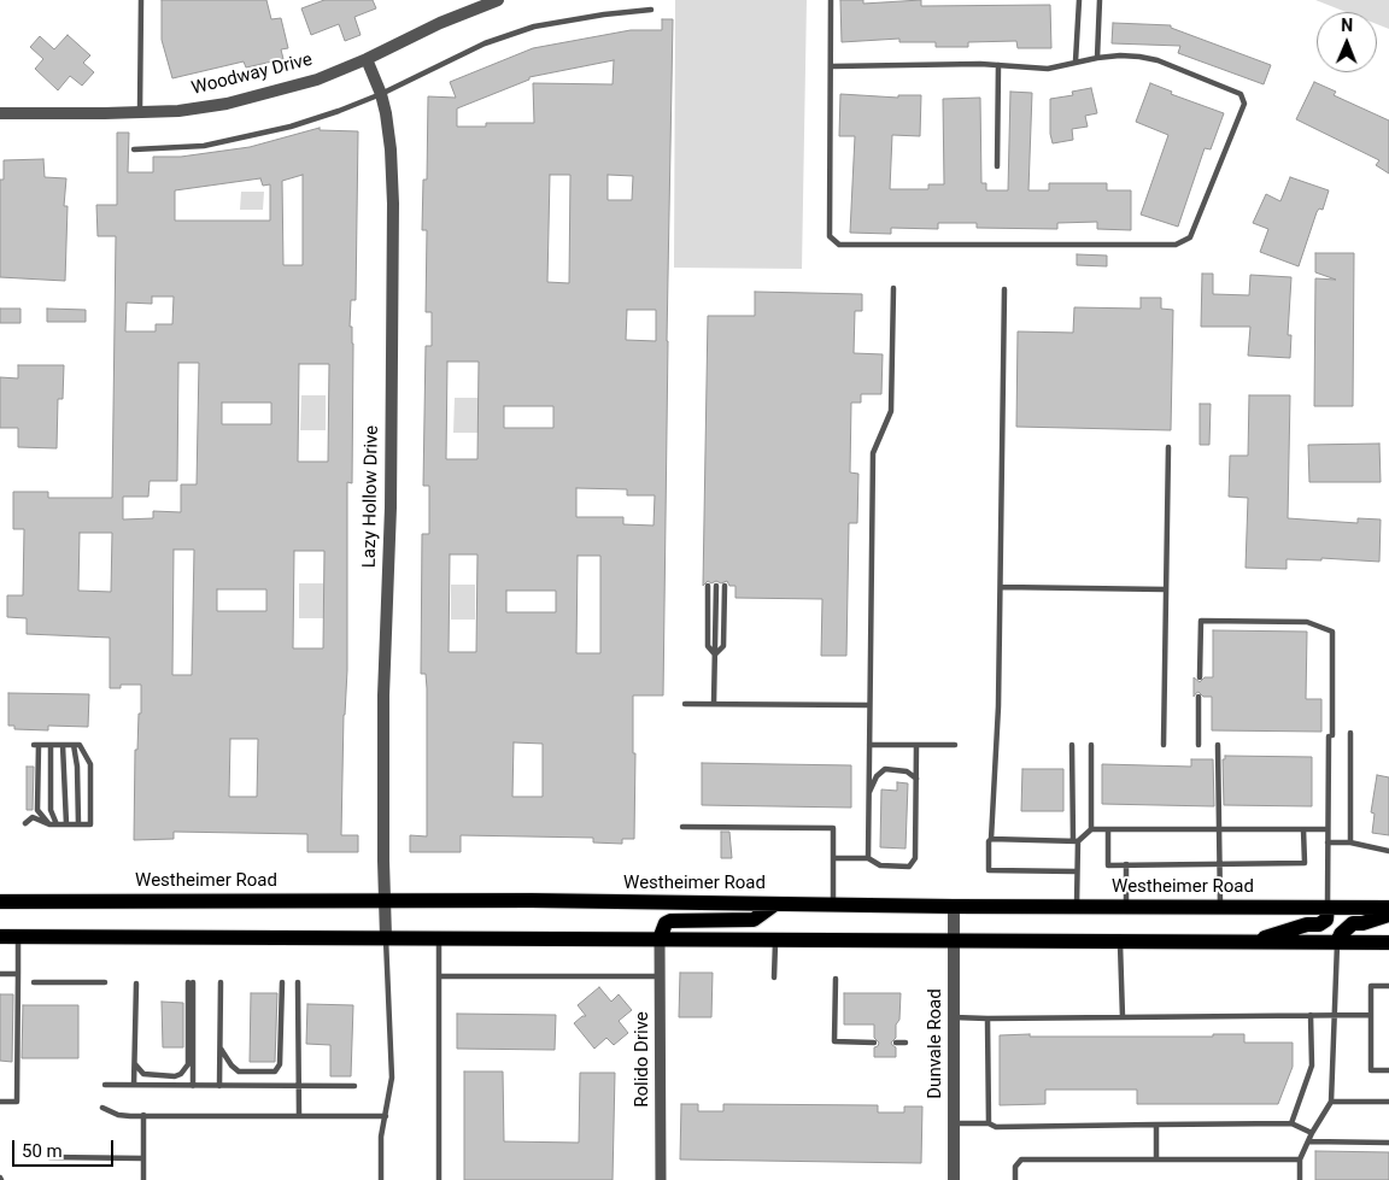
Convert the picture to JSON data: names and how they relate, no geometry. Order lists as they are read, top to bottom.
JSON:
{
  "streets": {
    "main road": ["Westheimer Road"],
    "street": [
      "Woodway Drive",
      "Lazy Hollow Drive",
      "Dunvale Road",
      "Rolido Drive"
    ]
  },
  "crossings": [
    ["Woodway Drive", "Lazy Hollow Drive"],
    ["Lazy Hollow Drive", "Westheimer Road"],
    ["Westheimer Road", "Dunvale Road"]
  ],
  "scale_bar": "50 m",
  "north": "top"
}
